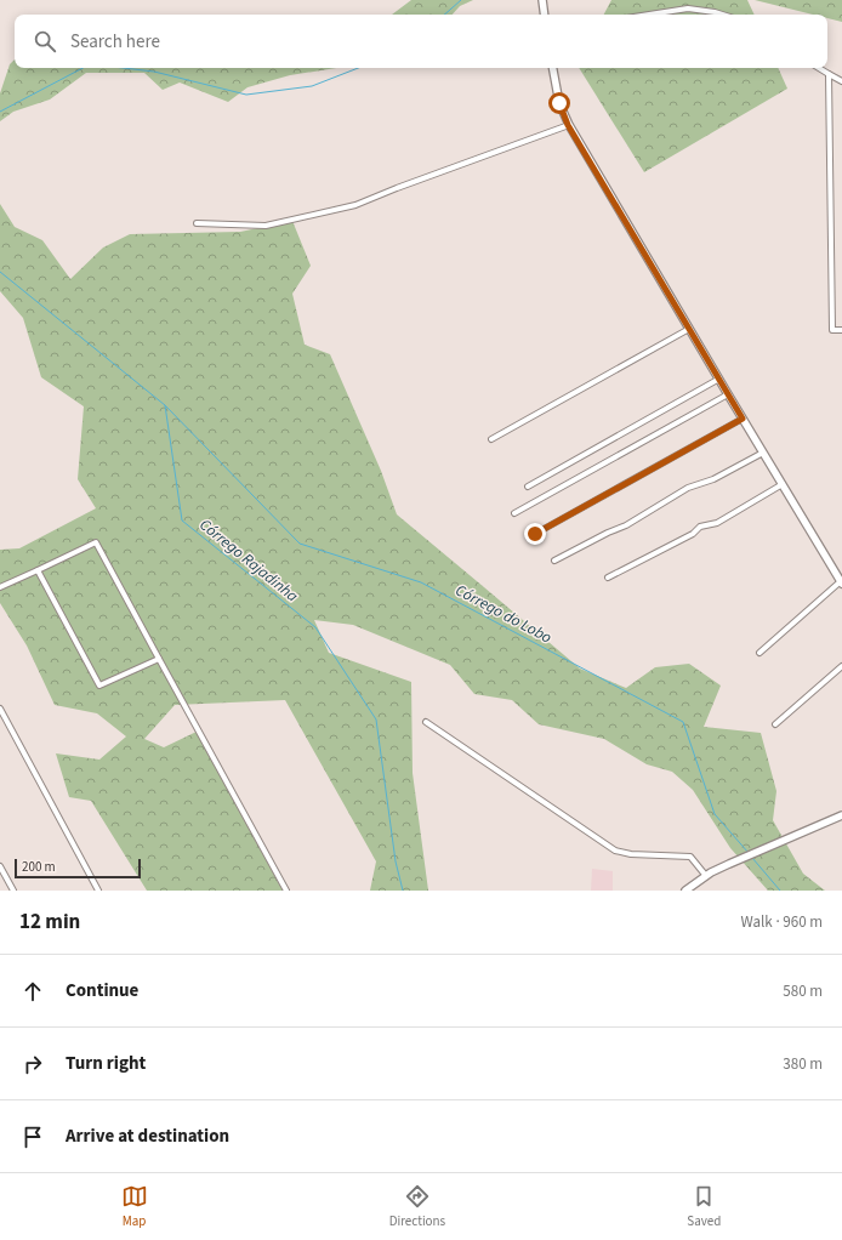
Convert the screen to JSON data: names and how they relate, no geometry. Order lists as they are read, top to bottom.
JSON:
{
  "water": ["Córrego Rajadinha", "Córrego do Lobo"],
  "scale_bar": "200 m",
  "page": {
    "search": "Search here",
    "scale": "200 m",
    "heading": ["12 min", "Walk · 960 m"],
    "list": [
      ["Continue", "580 m"],
      ["Turn right", "380 m"],
      "Arrive at destination"
    ],
    "nav": ["Map", "Directions", "Saved"]
  }
}
